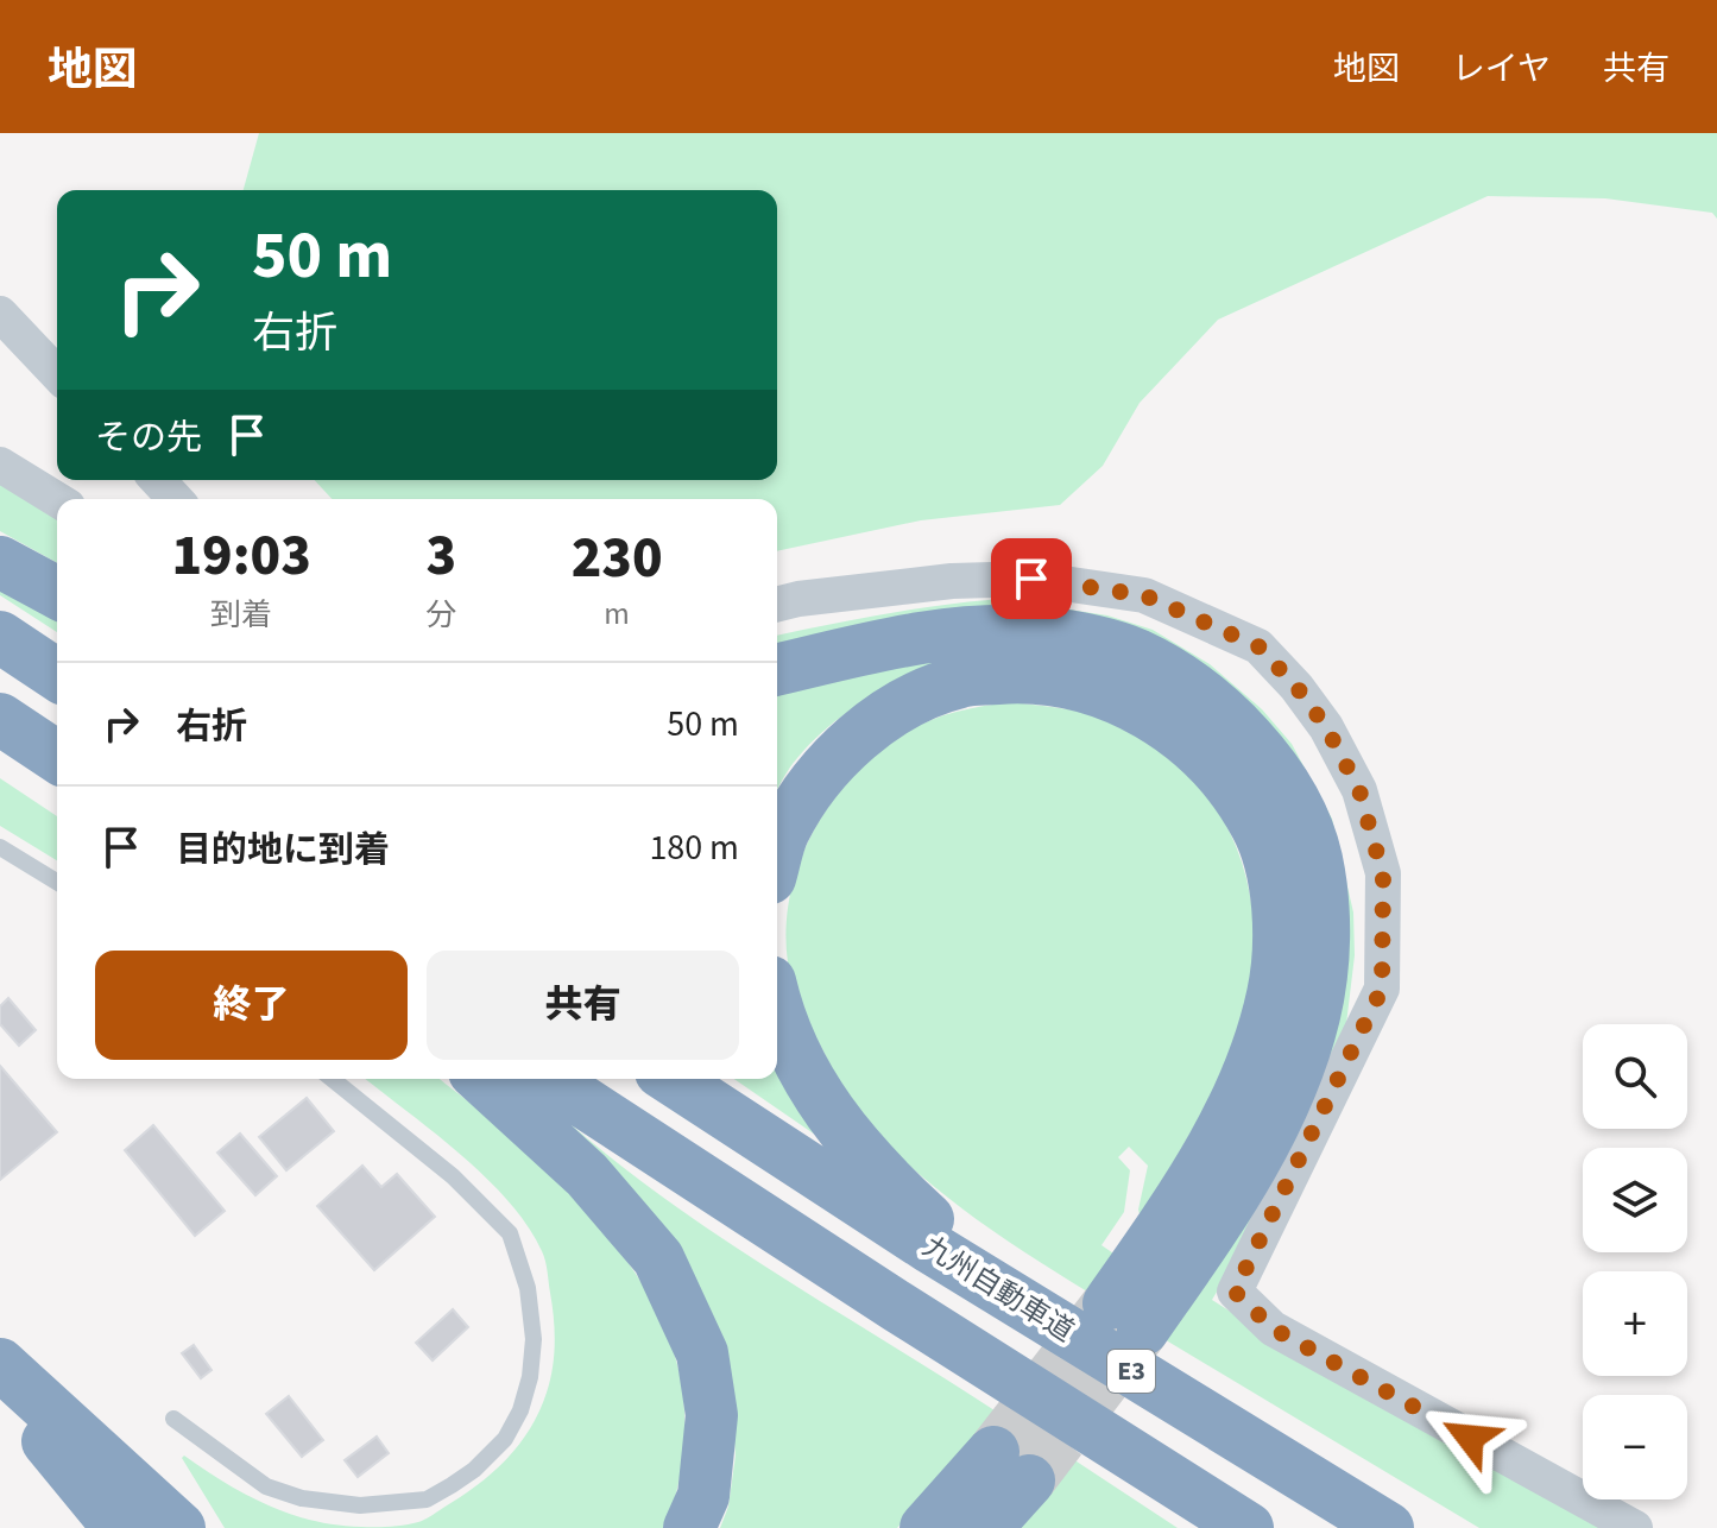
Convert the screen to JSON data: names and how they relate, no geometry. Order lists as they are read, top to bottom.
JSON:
{
  "streets": {
    "highway": ["九州自動車道", "E3"]
  },
  "page": {
    "header": "地図",
    "nav": ["地図", "レイヤ", "共有"],
    "turn": ["50 m", "右折"],
    "then": "その先",
    "eta": [
      "19:03",
      "到着",
      "3",
      "分",
      "230",
      "m"
    ],
    "list": [
      {
        "name": "右折",
        "value": "50 m"
      },
      {
        "name": "目的地に到着",
        "value": "180 m"
      }
    ],
    "buttons": ["終了", "共有"],
    "map_buttons": ["+", "−"]
  }
}
